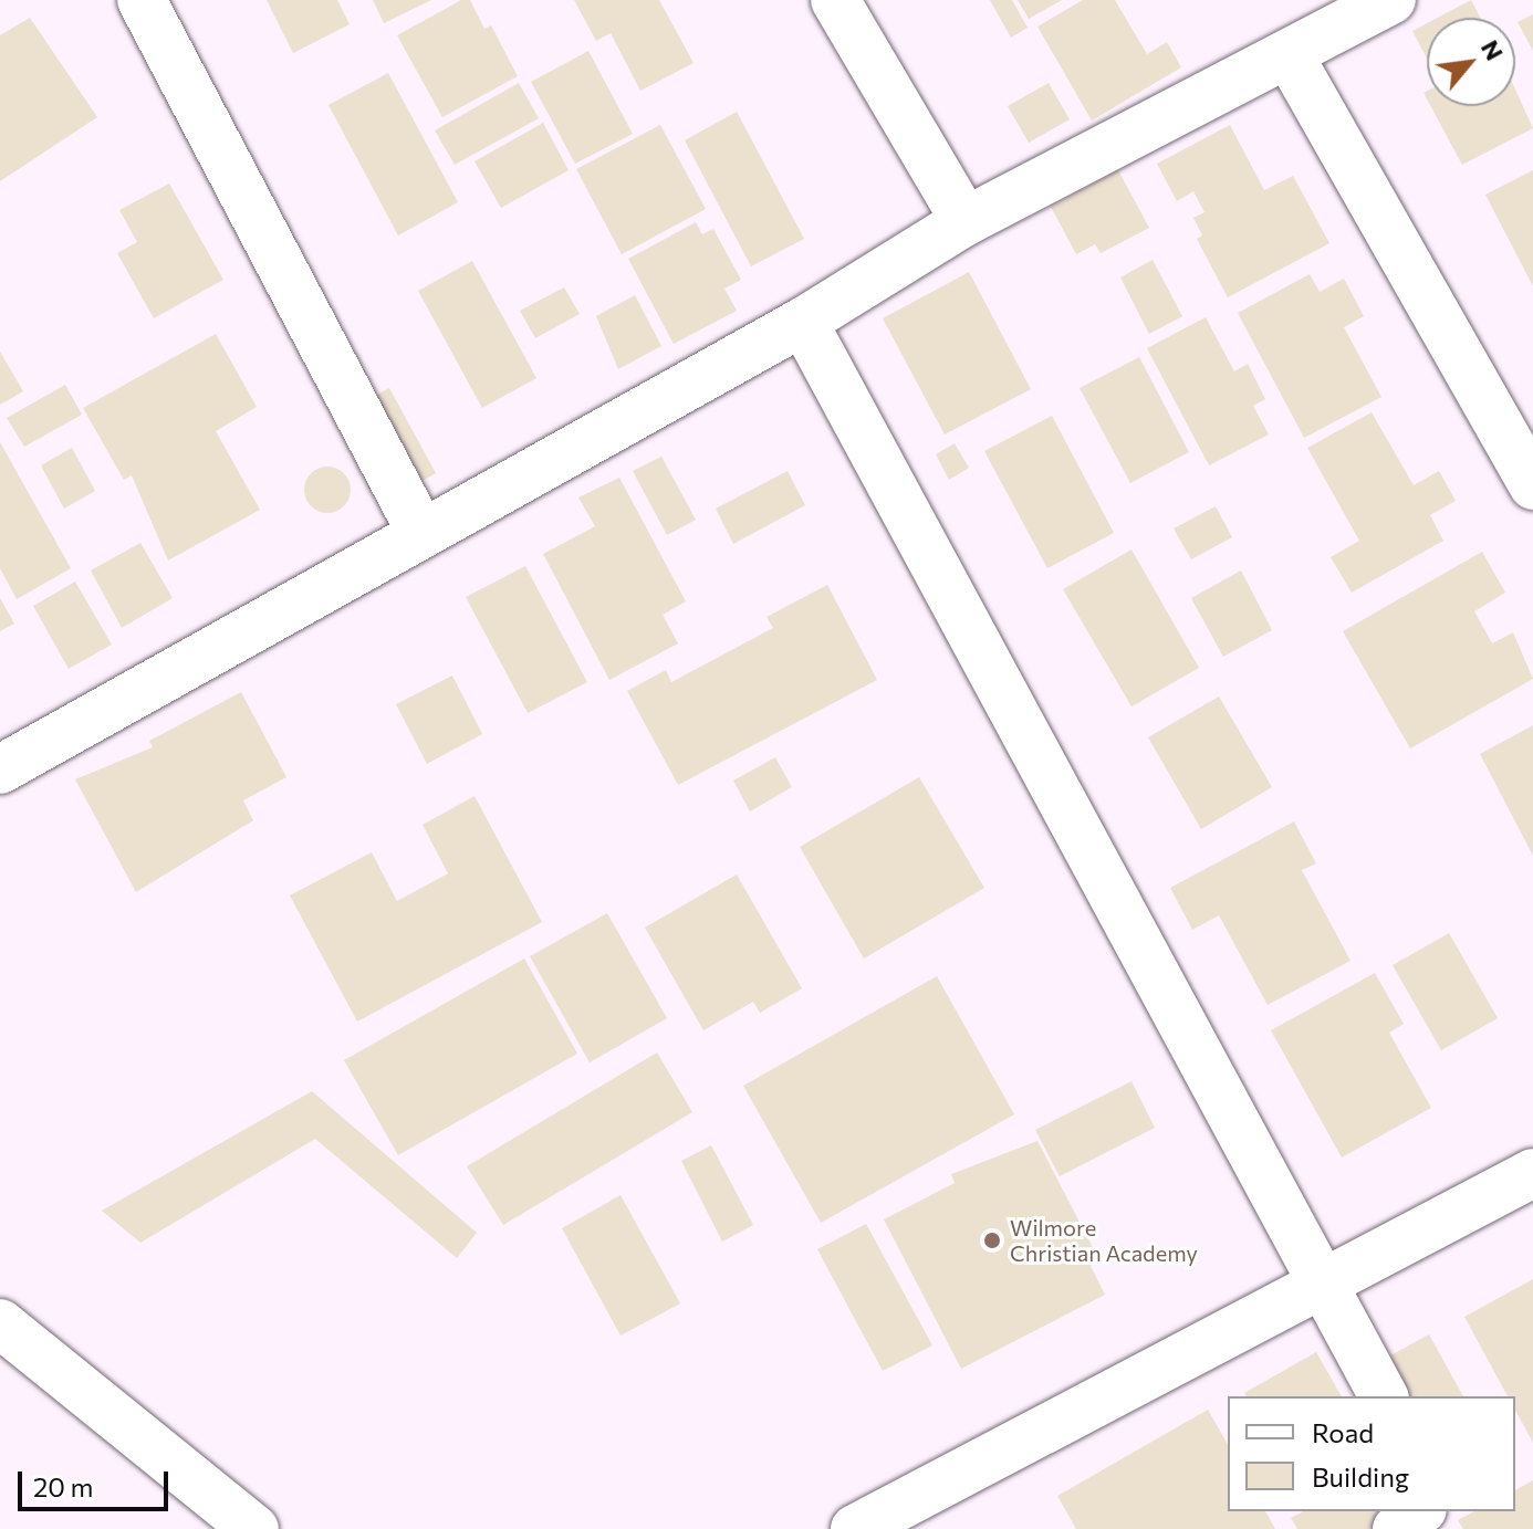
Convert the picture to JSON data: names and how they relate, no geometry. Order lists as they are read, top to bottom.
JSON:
{
  "places": ["Wilmore Christian Academy"],
  "legend": ["Road", "Building"],
  "scale_bar": "20 m",
  "north": "top right"
}
